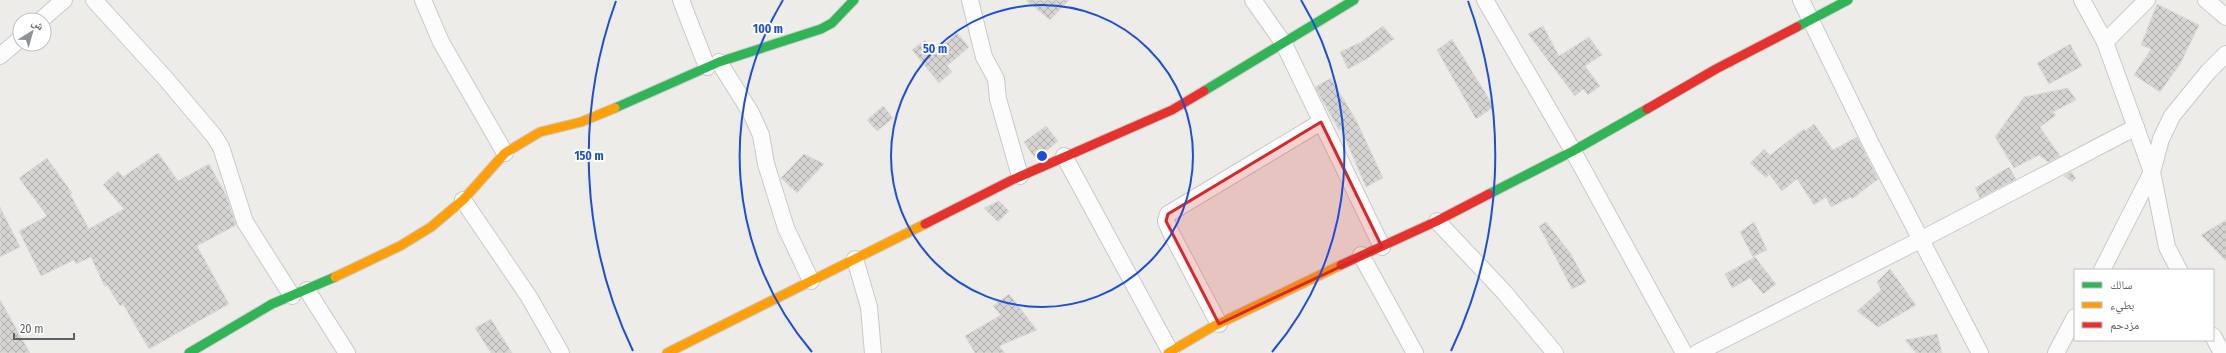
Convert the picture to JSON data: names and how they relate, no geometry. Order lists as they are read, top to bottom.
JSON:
{
  "legend": ["سالك", "بطيء", "مزدحم"],
  "scale_bar": "20 m",
  "north": "top right",
  "rings": ["100 m", "50 m", "150 m"]
}
